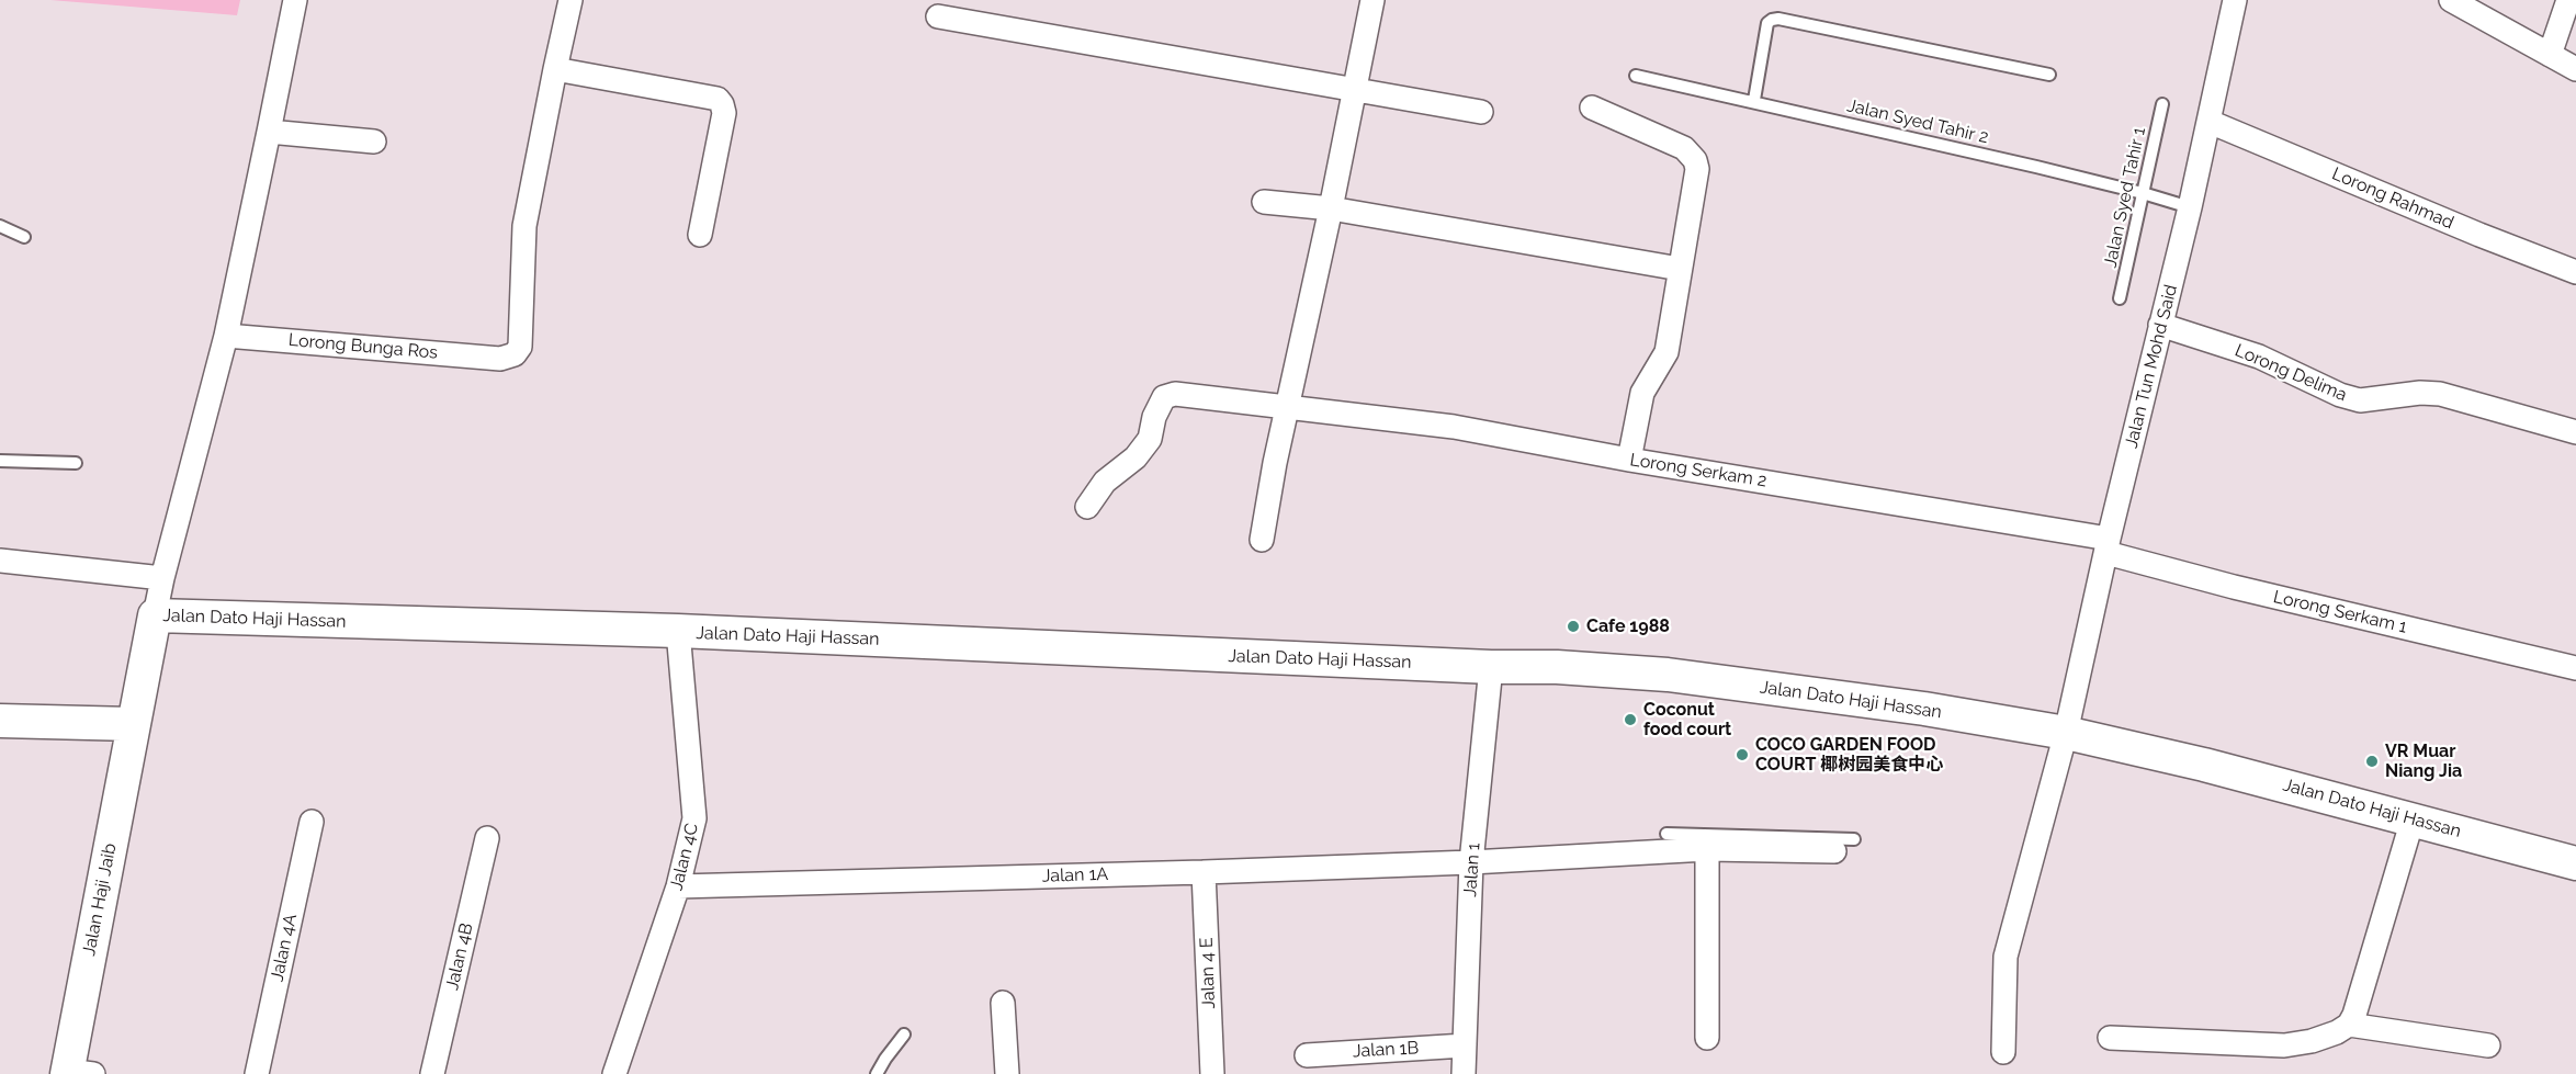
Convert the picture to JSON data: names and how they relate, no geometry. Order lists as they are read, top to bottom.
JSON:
{
  "streets": {
    "street": [
      "Lorong Rahmad",
      "Lorong Bunga Ros",
      "Jalan Tun Mohd Said",
      "Lorong Delima",
      "Lorong Serkam 2",
      "Lorong Serkam 1",
      "Jalan Dato Haji Hassan",
      "Jalan 4C",
      "Jalan 1",
      "Jalan 1A",
      "Jalan Haji Jaib",
      "Jalan 4A",
      "Jalan 4B",
      "Jalan 4 E",
      "Jalan 1B"
    ],
    "lane": ["Jalan Syed Tahir 2", "Jalan Syed Tahir 1"]
  },
  "crossings": [
    ["Jalan Syed Tahir 2", "Jalan Syed Tahir 1"],
    ["Jalan Syed Tahir 2", "Jalan Tun Mohd Said"],
    ["Lorong Rahmad", "Jalan Tun Mohd Said"],
    ["Jalan Tun Mohd Said", "Lorong Delima"],
    ["Jalan Tun Mohd Said", "Lorong Serkam 2"],
    ["Jalan Tun Mohd Said", "Lorong Serkam 1"],
    ["Jalan Tun Mohd Said", "Jalan Dato Haji Hassan"],
    ["Lorong Serkam 2", "Lorong Serkam 1"],
    ["Jalan Dato Haji Hassan", "Jalan 4C"],
    ["Jalan Dato Haji Hassan", "Jalan 1"],
    ["Jalan Dato Haji Hassan", "Jalan Haji Jaib"],
    ["Jalan 4C", "Jalan 1A"],
    ["Jalan 1", "Jalan 1A"],
    ["Jalan 1", "Jalan 1B"],
    ["Jalan 1A", "Jalan 4 E"]
  ],
  "places": [
    "Cafe 1988",
    "Coconut food court",
    "COCO GARDEN FOOD COURT 椰树园美食中心",
    "VR Muar Niang Jia"
  ]
}
